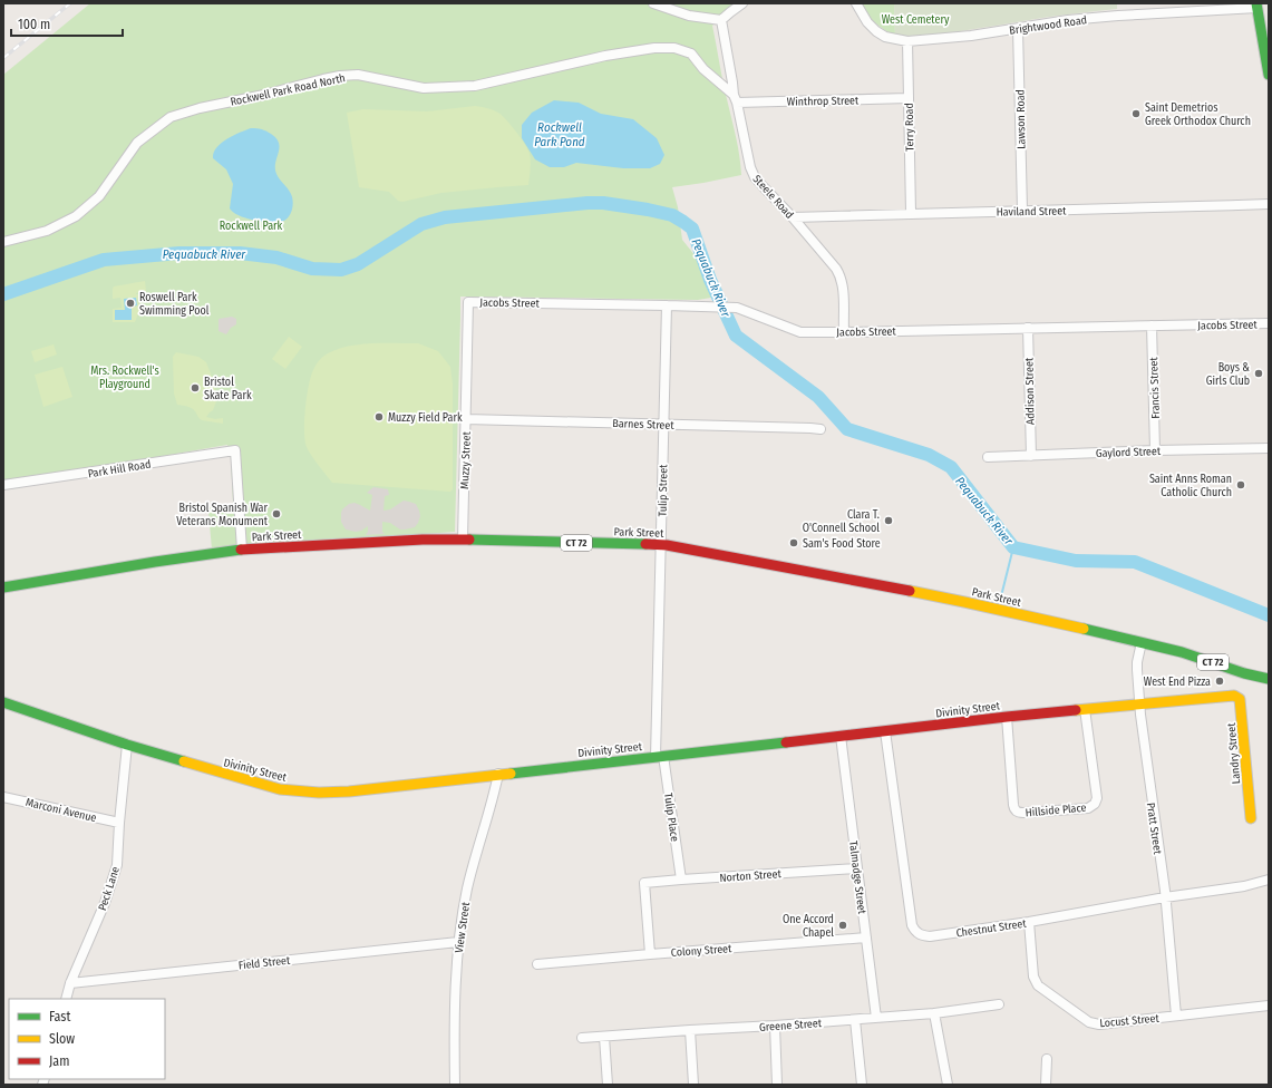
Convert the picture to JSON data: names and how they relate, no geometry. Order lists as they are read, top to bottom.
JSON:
{
  "streets": {
    "main road": [
      "Park Street",
      "CT 72",
      "Divinity Street",
      "Landry Street"
    ],
    "street": [
      "Brightwood Road",
      "Rockwell Park Road North",
      "Winthrop Street",
      "Lawson Road",
      "Terry Road",
      "Steele Road",
      "Haviland Street",
      "Jacobs Street",
      "Francis Street",
      "Addison Street",
      "Barnes Street",
      "Gaylord Street",
      "Muzzy Street",
      "Park Hill Road",
      "Tulip Street",
      "Marconi Avenue",
      "Hillside Place",
      "Tulip Place",
      "Pratt Street",
      "Norton Street",
      "Talmadge Street",
      "Peck Lane",
      "View Street",
      "Chestnut Street",
      "Colony Street",
      "Field Street",
      "Locust Street",
      "Greene Street"
    ]
  },
  "crossings": [
    ["Brightwood Road", "Lawson Road"],
    ["Brightwood Road", "Terry Road"],
    ["Rockwell Park Road North", "Winthrop Street"],
    ["Rockwell Park Road North", "Steele Road"],
    ["Winthrop Street", "Terry Road"],
    ["Winthrop Street", "Steele Road"],
    ["Lawson Road", "Haviland Street"],
    ["Terry Road", "Haviland Street"],
    ["Steele Road", "Haviland Street"],
    ["Steele Road", "Jacobs Street"],
    ["Jacobs Street", "Francis Street"],
    ["Jacobs Street", "Addison Street"],
    ["Jacobs Street", "Muzzy Street"],
    ["Jacobs Street", "Tulip Street"],
    ["Francis Street", "Gaylord Street"],
    ["Addison Street", "Gaylord Street"],
    ["Barnes Street", "Muzzy Street"],
    ["Barnes Street", "Tulip Street"],
    ["Muzzy Street", "Park Street"],
    ["Park Hill Road", "Park Street"],
    ["Tulip Street", "Park Street"],
    ["Tulip Street", "Divinity Street"],
    ["Tulip Street", "Tulip Place"],
    ["Park Street", "Pratt Street"],
    ["Divinity Street", "Landry Street"],
    ["Divinity Street", "Hillside Place"],
    ["Divinity Street", "Tulip Place"],
    ["Divinity Street", "Pratt Street"],
    ["Divinity Street", "Talmadge Street"],
    ["Divinity Street", "Peck Lane"],
    ["Divinity Street", "View Street"],
    ["Divinity Street", "Chestnut Street"],
    ["Marconi Avenue", "Peck Lane"],
    ["Tulip Place", "Norton Street"],
    ["Pratt Street", "Chestnut Street"],
    ["Pratt Street", "Locust Street"],
    ["Norton Street", "Talmadge Street"],
    ["Norton Street", "Colony Street"],
    ["Talmadge Street", "Colony Street"],
    ["Talmadge Street", "Greene Street"],
    ["Peck Lane", "Field Street"],
    ["View Street", "Field Street"],
    ["Chestnut Street", "Locust Street"]
  ],
  "water": ["Rockwell Park Pond", "Pequabuck River"],
  "parks": ["West Cemetery", "Rockwell Park", "Mrs. Rockwell's Playground"],
  "places": [
    "Saint Demetrios Greek Orthodox Church",
    "Roswell Park Swimming Pool",
    "Boys & Girls Club",
    "Bristol Skate Park",
    "Muzzy Field Park",
    "Saint Anns Roman Catholic Church",
    "Bristol Spanish War Veterans Monument",
    "Clara T. O'Connell School",
    "Sam's Food Store",
    "West End Pizza",
    "One Accord Chapel"
  ],
  "legend": ["Fast", "Slow", "Jam"],
  "scale_bar": "100 m"
}
